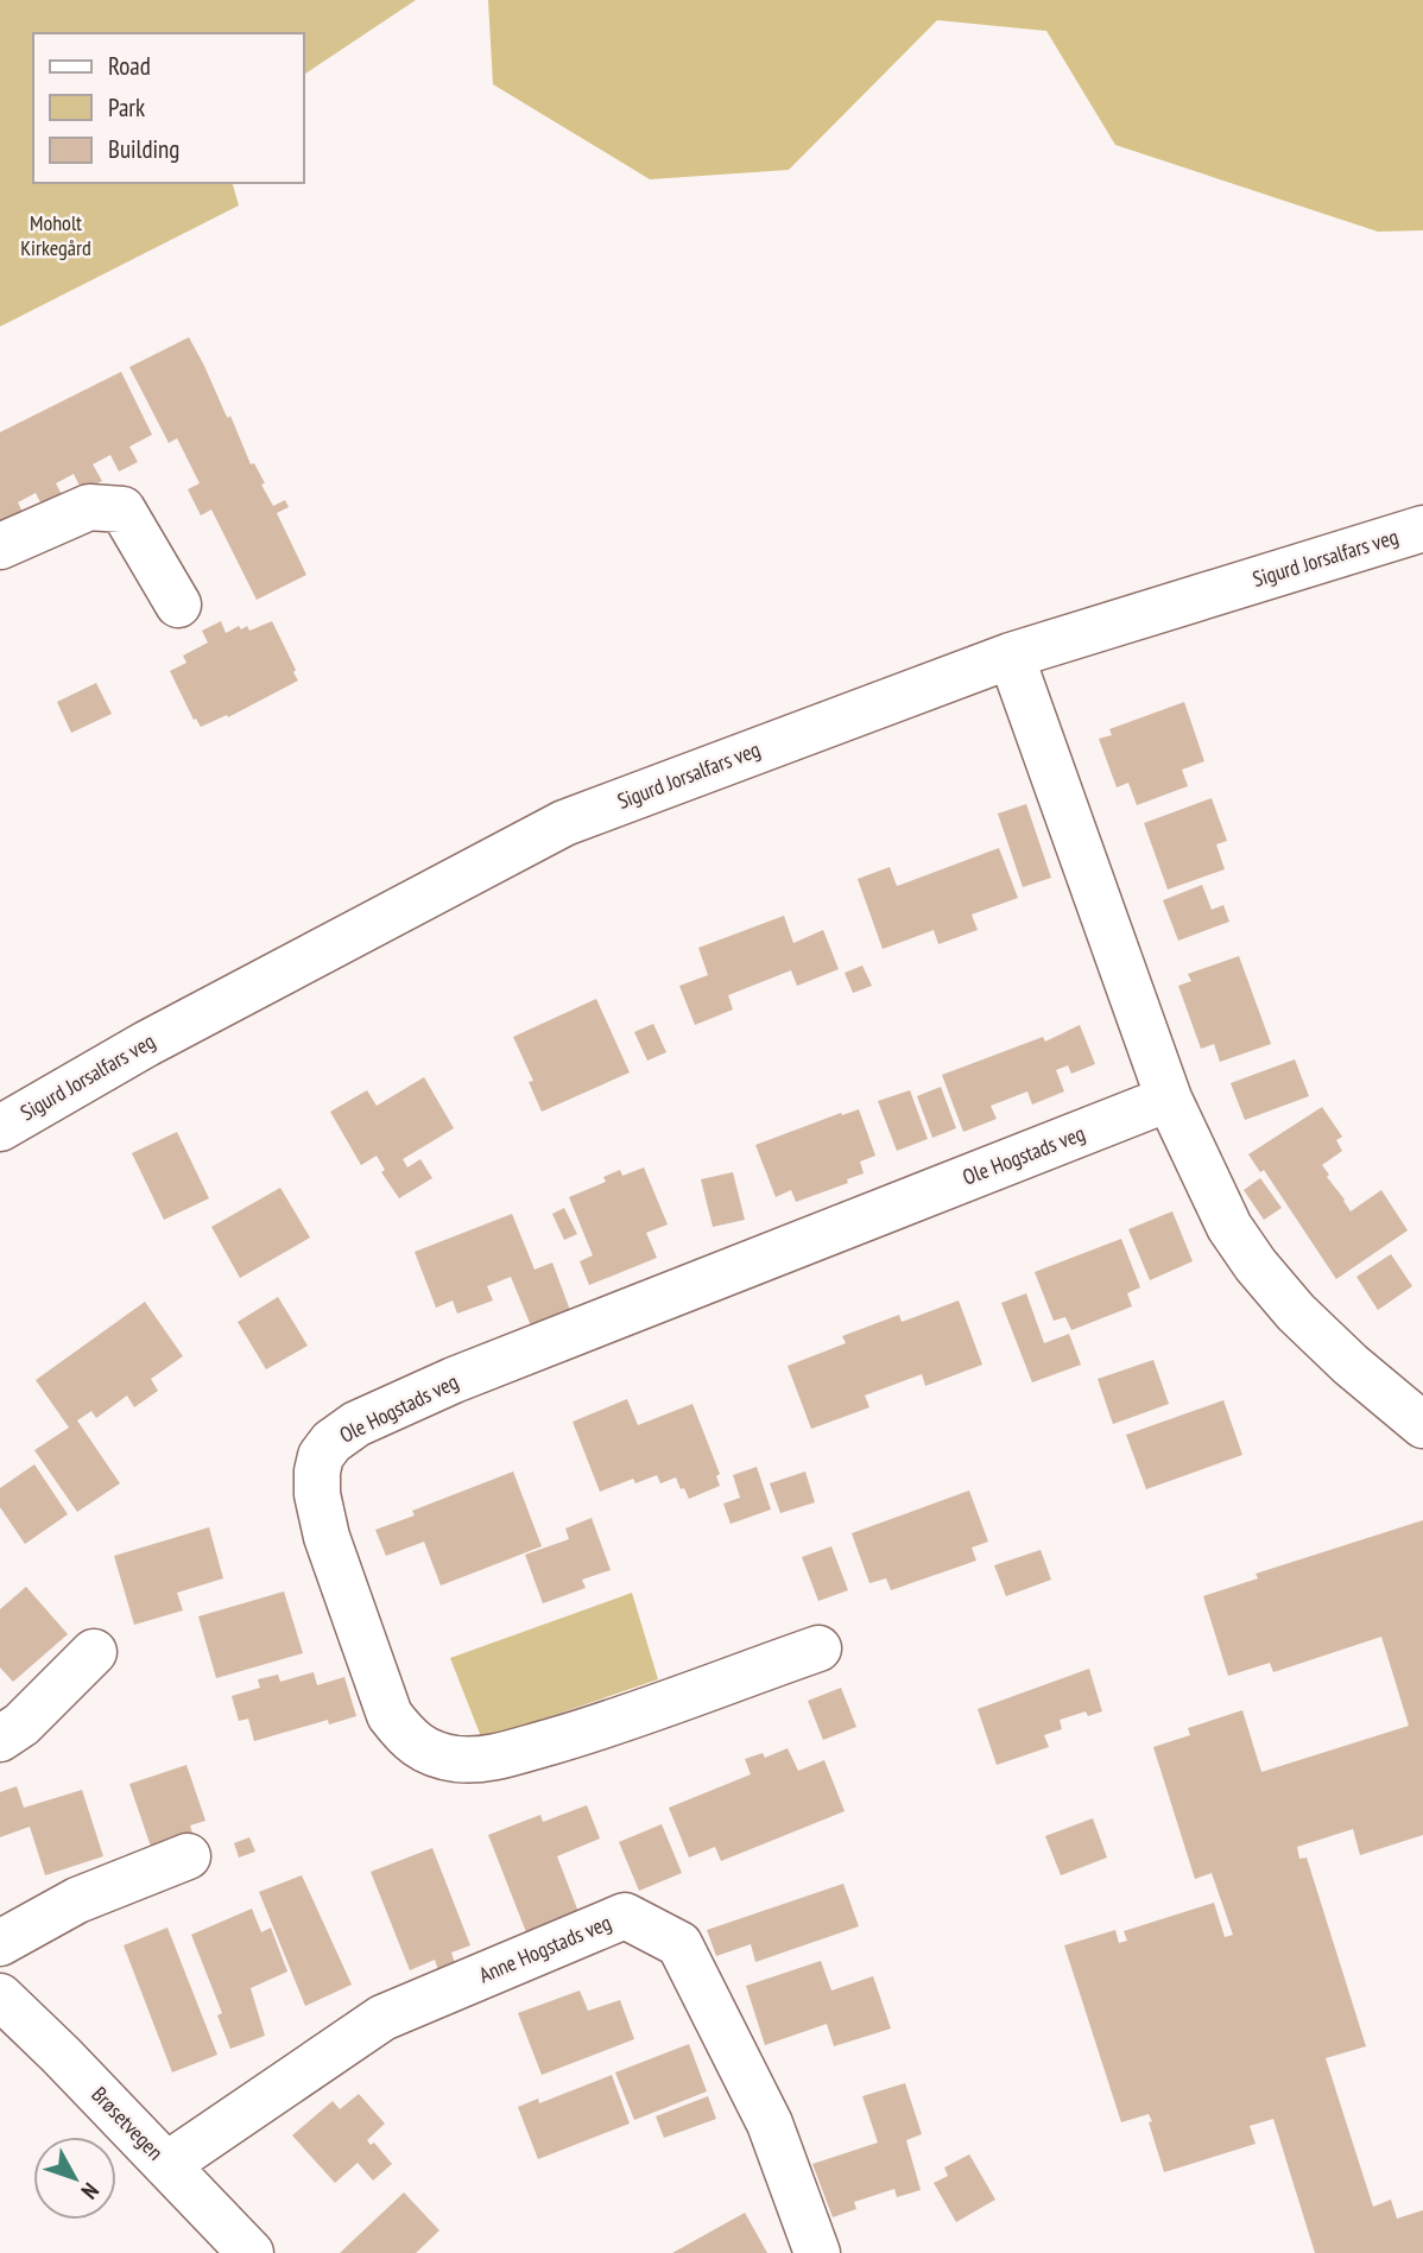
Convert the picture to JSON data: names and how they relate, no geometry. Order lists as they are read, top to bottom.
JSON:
{
  "streets": {
    "street": [
      "Sigurd Jorsalfars veg",
      "Ole Hogstads veg",
      "Anne Hogstads veg",
      "Brøsetvegen"
    ]
  },
  "crossings": [
    ["Anne Hogstads veg", "Brøsetvegen"]
  ],
  "parks": ["Moholt Kirkegård"],
  "legend": ["Road", "Park", "Building"],
  "north": "bottom right"
}
